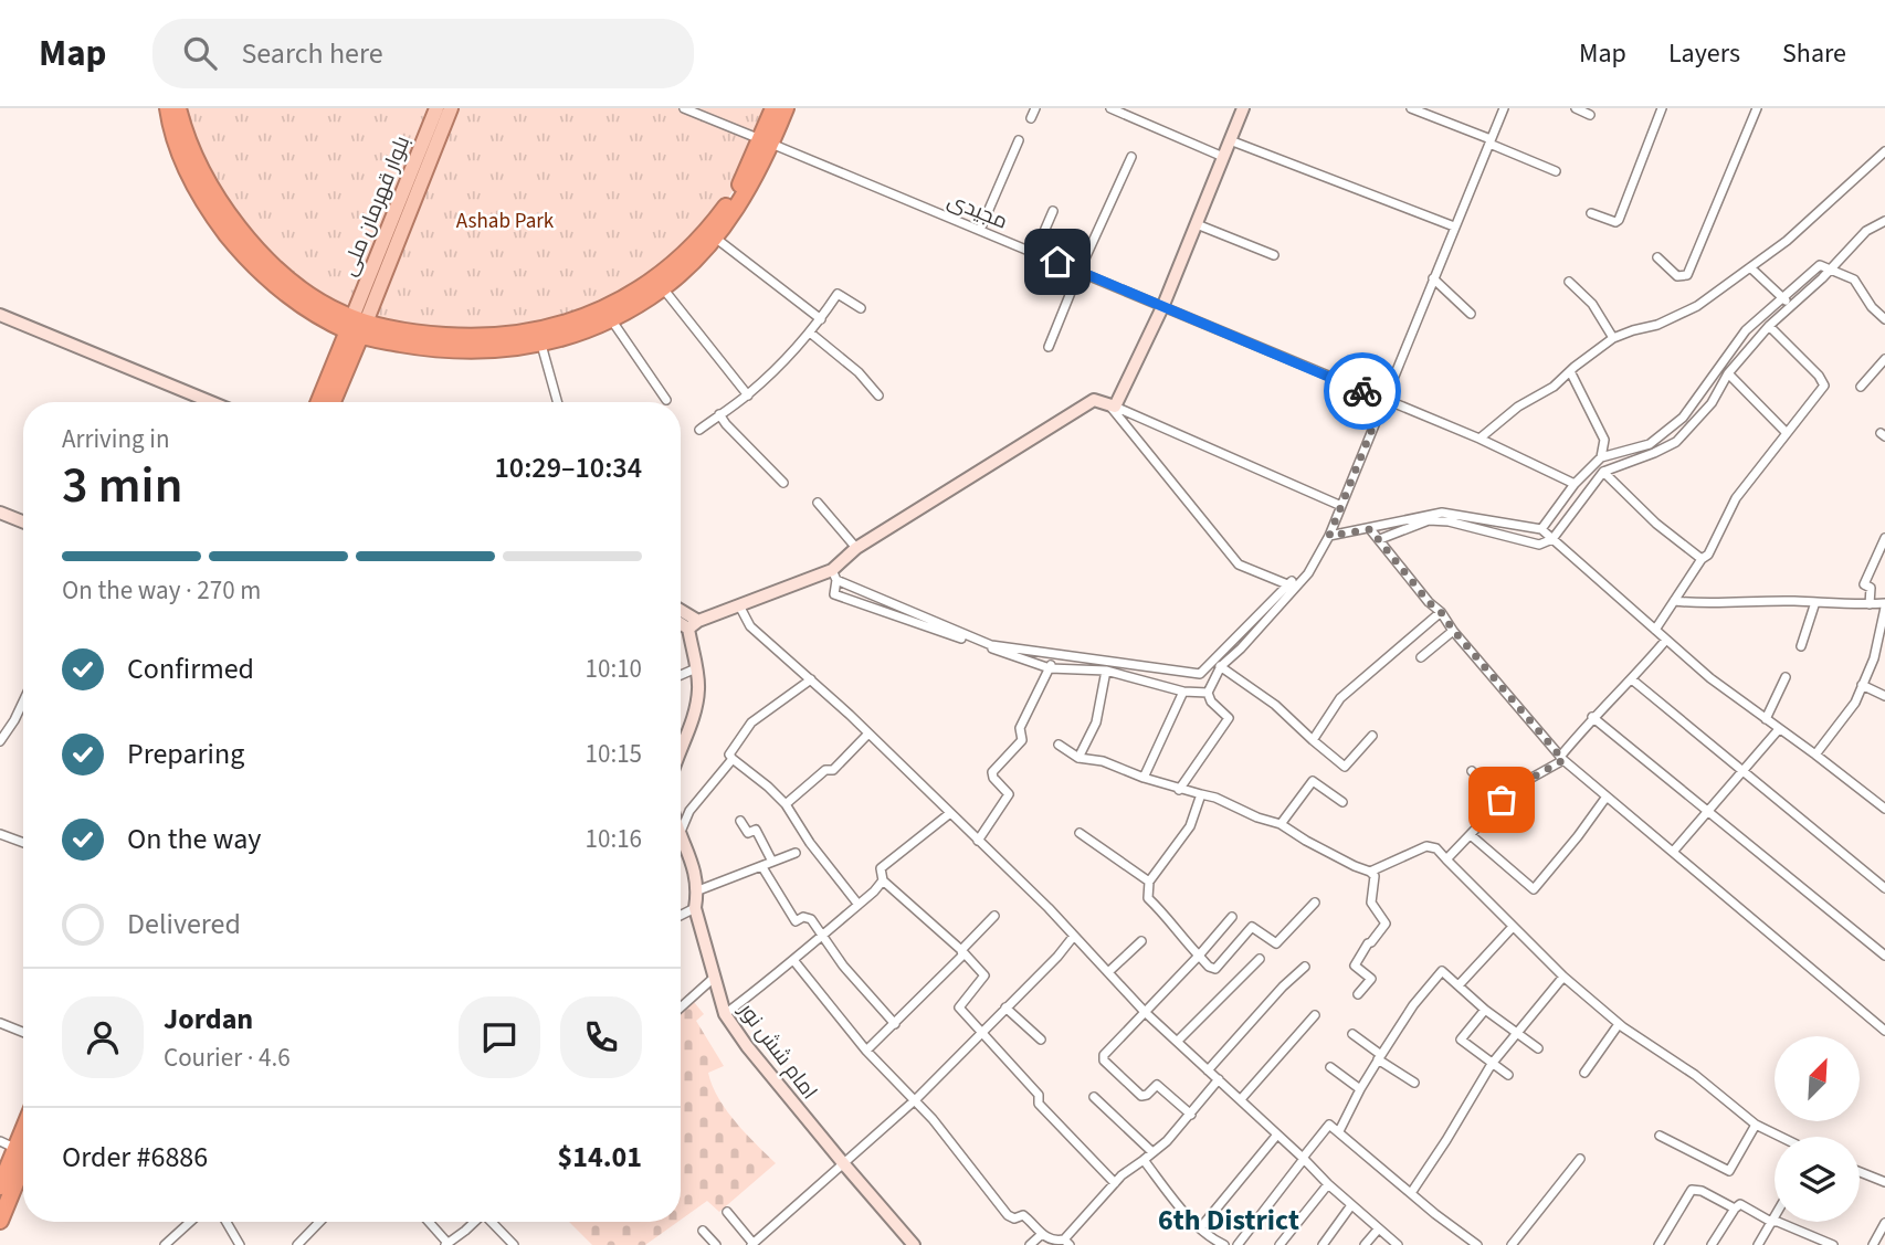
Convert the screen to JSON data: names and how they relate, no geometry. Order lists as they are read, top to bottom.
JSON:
{
  "streets": {
    "main road": ["بلوار قهرمان ملی"],
    "street": ["مجیدی", "امام شش نور"]
  },
  "districts": ["6th District"],
  "parks": ["Ashab Park"],
  "north": "top right",
  "page": {
    "header": "Map",
    "search": "Search here",
    "nav": ["Map", "Layers", "Share"],
    "heading": ["3 min", "Arriving in", "10:29–10:34"],
    "panel": [
      "Jordan",
      "Courier · 4.6",
      "Order #6886",
      "$14.01"
    ],
    "bar": "On the way · 270 m",
    "list": [
      ["Confirmed", "10:10"],
      ["Preparing", "10:15"],
      ["On the way", "10:16"],
      "Delivered"
    ]
  }
}
